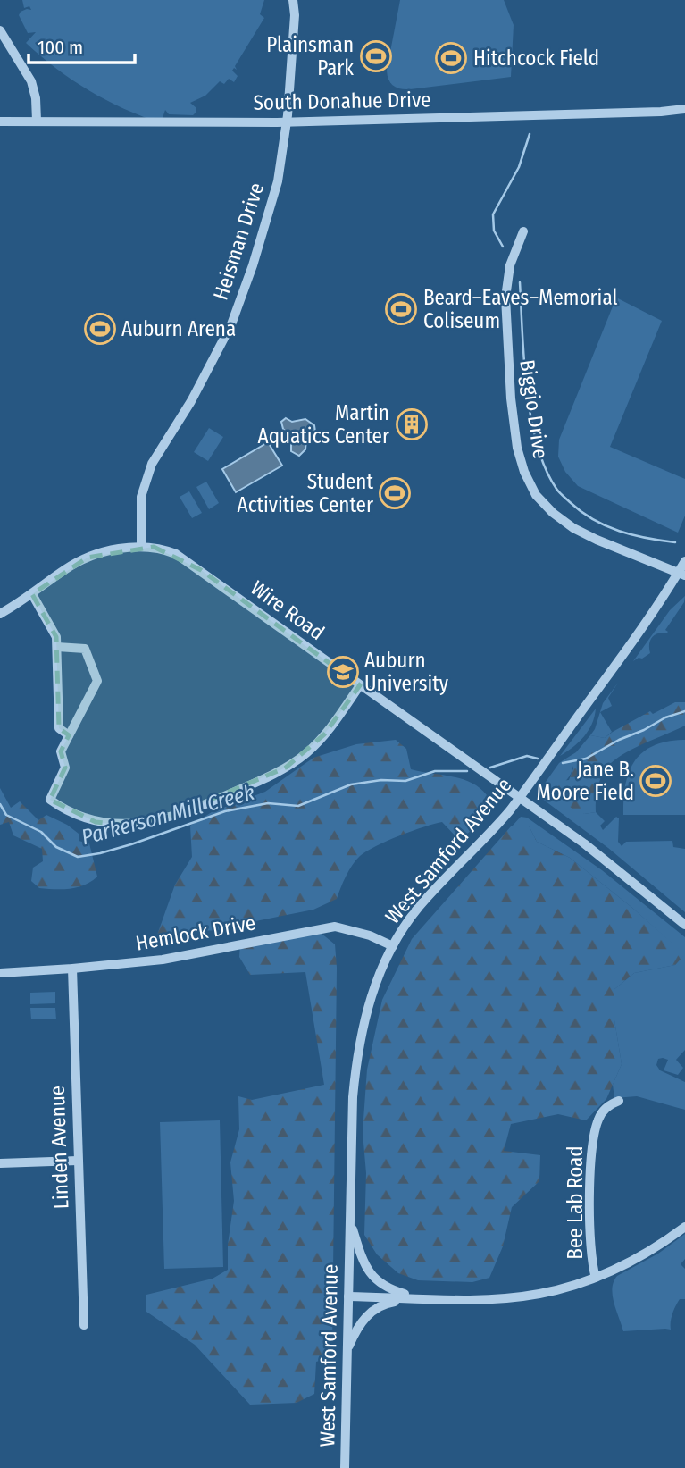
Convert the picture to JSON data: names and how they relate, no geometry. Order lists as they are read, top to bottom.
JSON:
{
  "streets": {
    "street": [
      "South Donahue Drive",
      "Heisman Drive",
      "Biggio Drive",
      "Wire Road",
      "West Samford Avenue",
      "Hemlock Drive",
      "Linden Avenue",
      "Bee Lab Road"
    ]
  },
  "crossings": [
    ["South Donahue Drive", "Heisman Drive"],
    ["Heisman Drive", "Wire Road"],
    ["Biggio Drive", "West Samford Avenue"],
    ["Wire Road", "West Samford Avenue"],
    ["West Samford Avenue", "Hemlock Drive"],
    ["Hemlock Drive", "Linden Avenue"]
  ],
  "water": ["Parkerson Mill Creek"],
  "places": {
    "sports": [
      "Plainsman Park",
      "Hitchcock Field",
      "Beard–Eaves–Memorial Coliseum",
      "Auburn Arena",
      "Student Activities Center",
      "Jane B. Moore Field"
    ],
    "building": ["Martin Aquatics Center"],
    "school or university": ["Auburn University"]
  },
  "scale_bar": "100 m"
}
